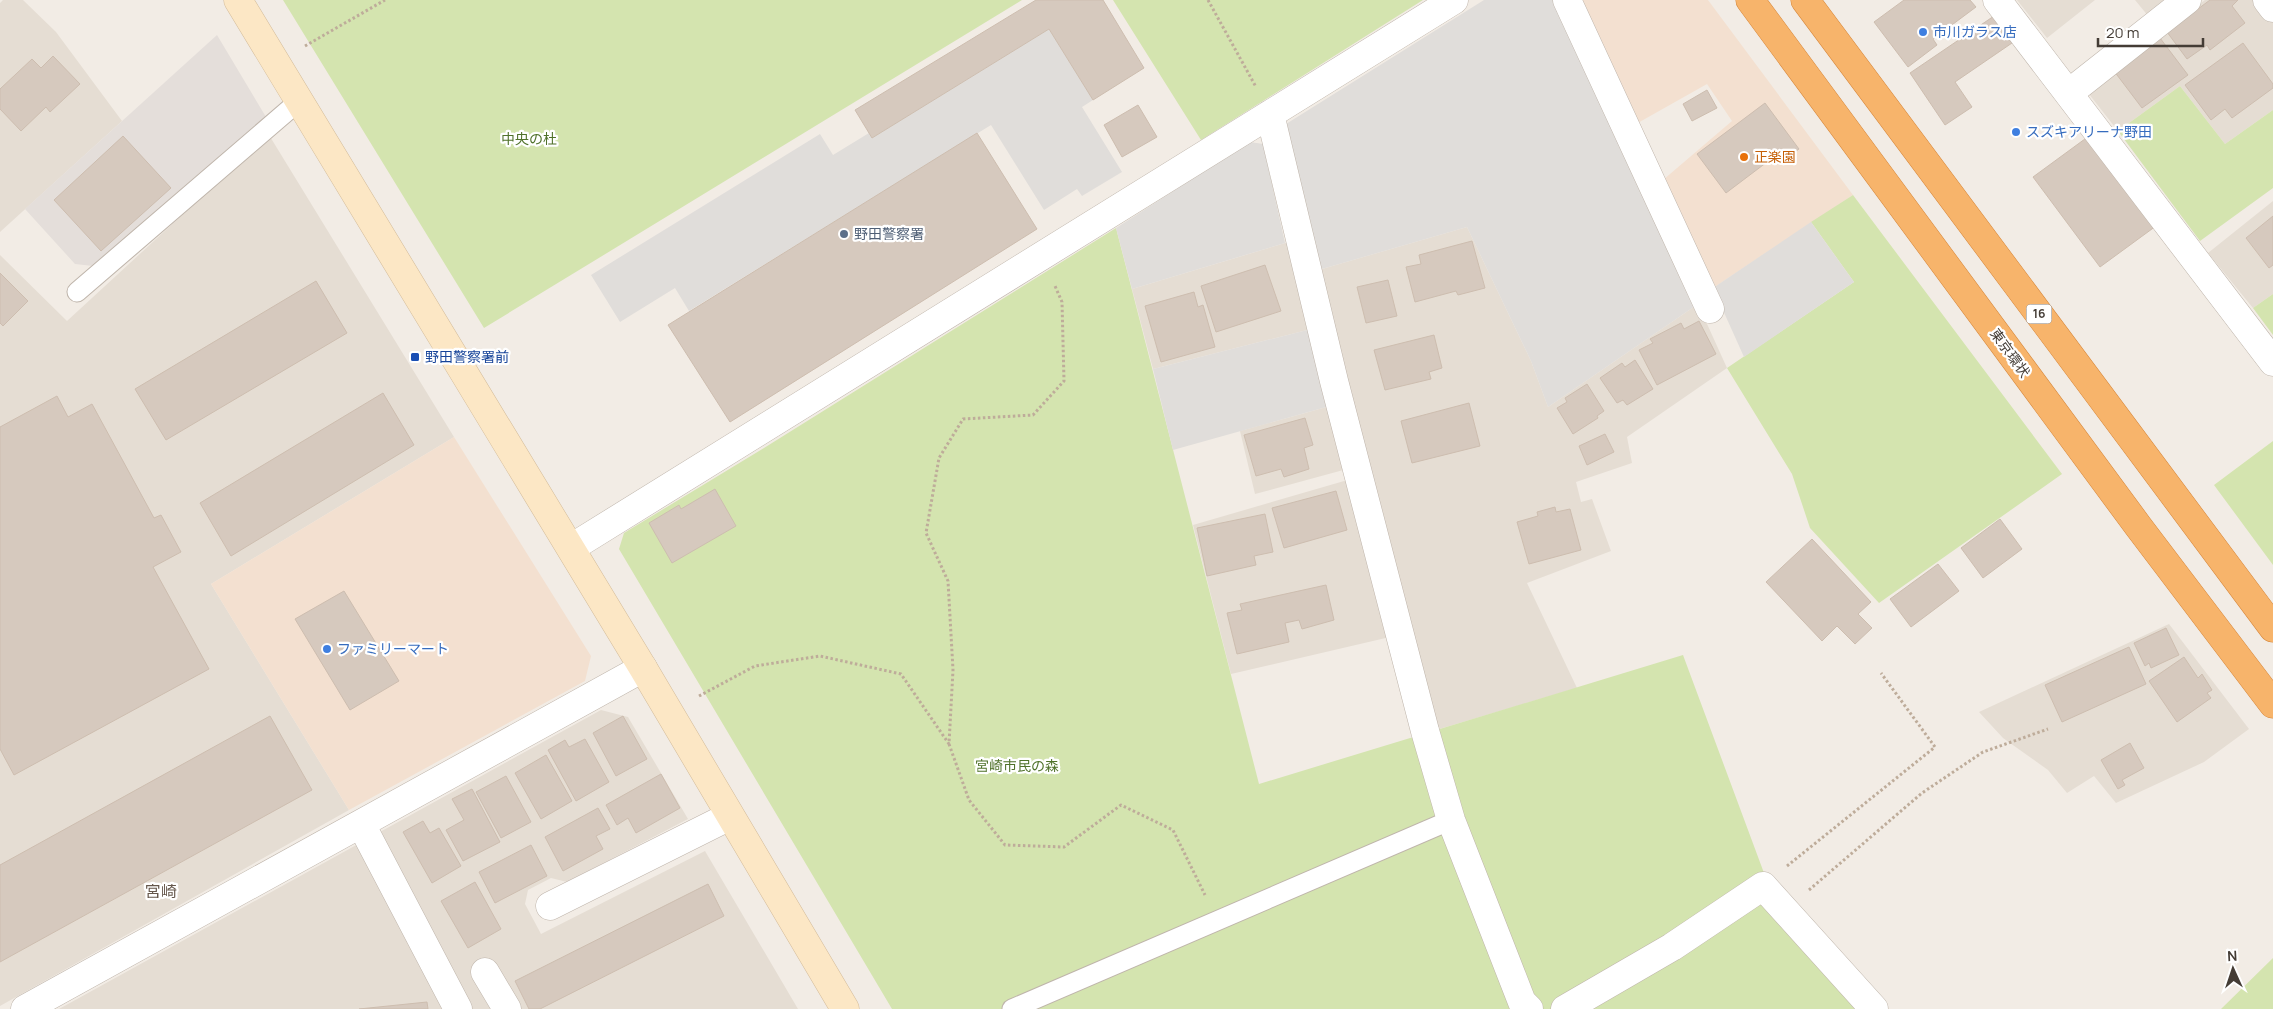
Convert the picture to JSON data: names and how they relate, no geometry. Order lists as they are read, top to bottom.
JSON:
{
  "streets": {
    "highway": ["16", "東京環状"]
  },
  "districts": ["宮崎"],
  "parks": ["中央の杜", "宮崎市民の森"],
  "places": {
    "other": [
      "市川ガラス店",
      "スズキアリーナ野田",
      "正楽園",
      "野田警察署",
      "ファミリーマート"
    ],
    "transit": ["野田警察署前"]
  },
  "scale_bar": "20 m",
  "north": "top"
}
